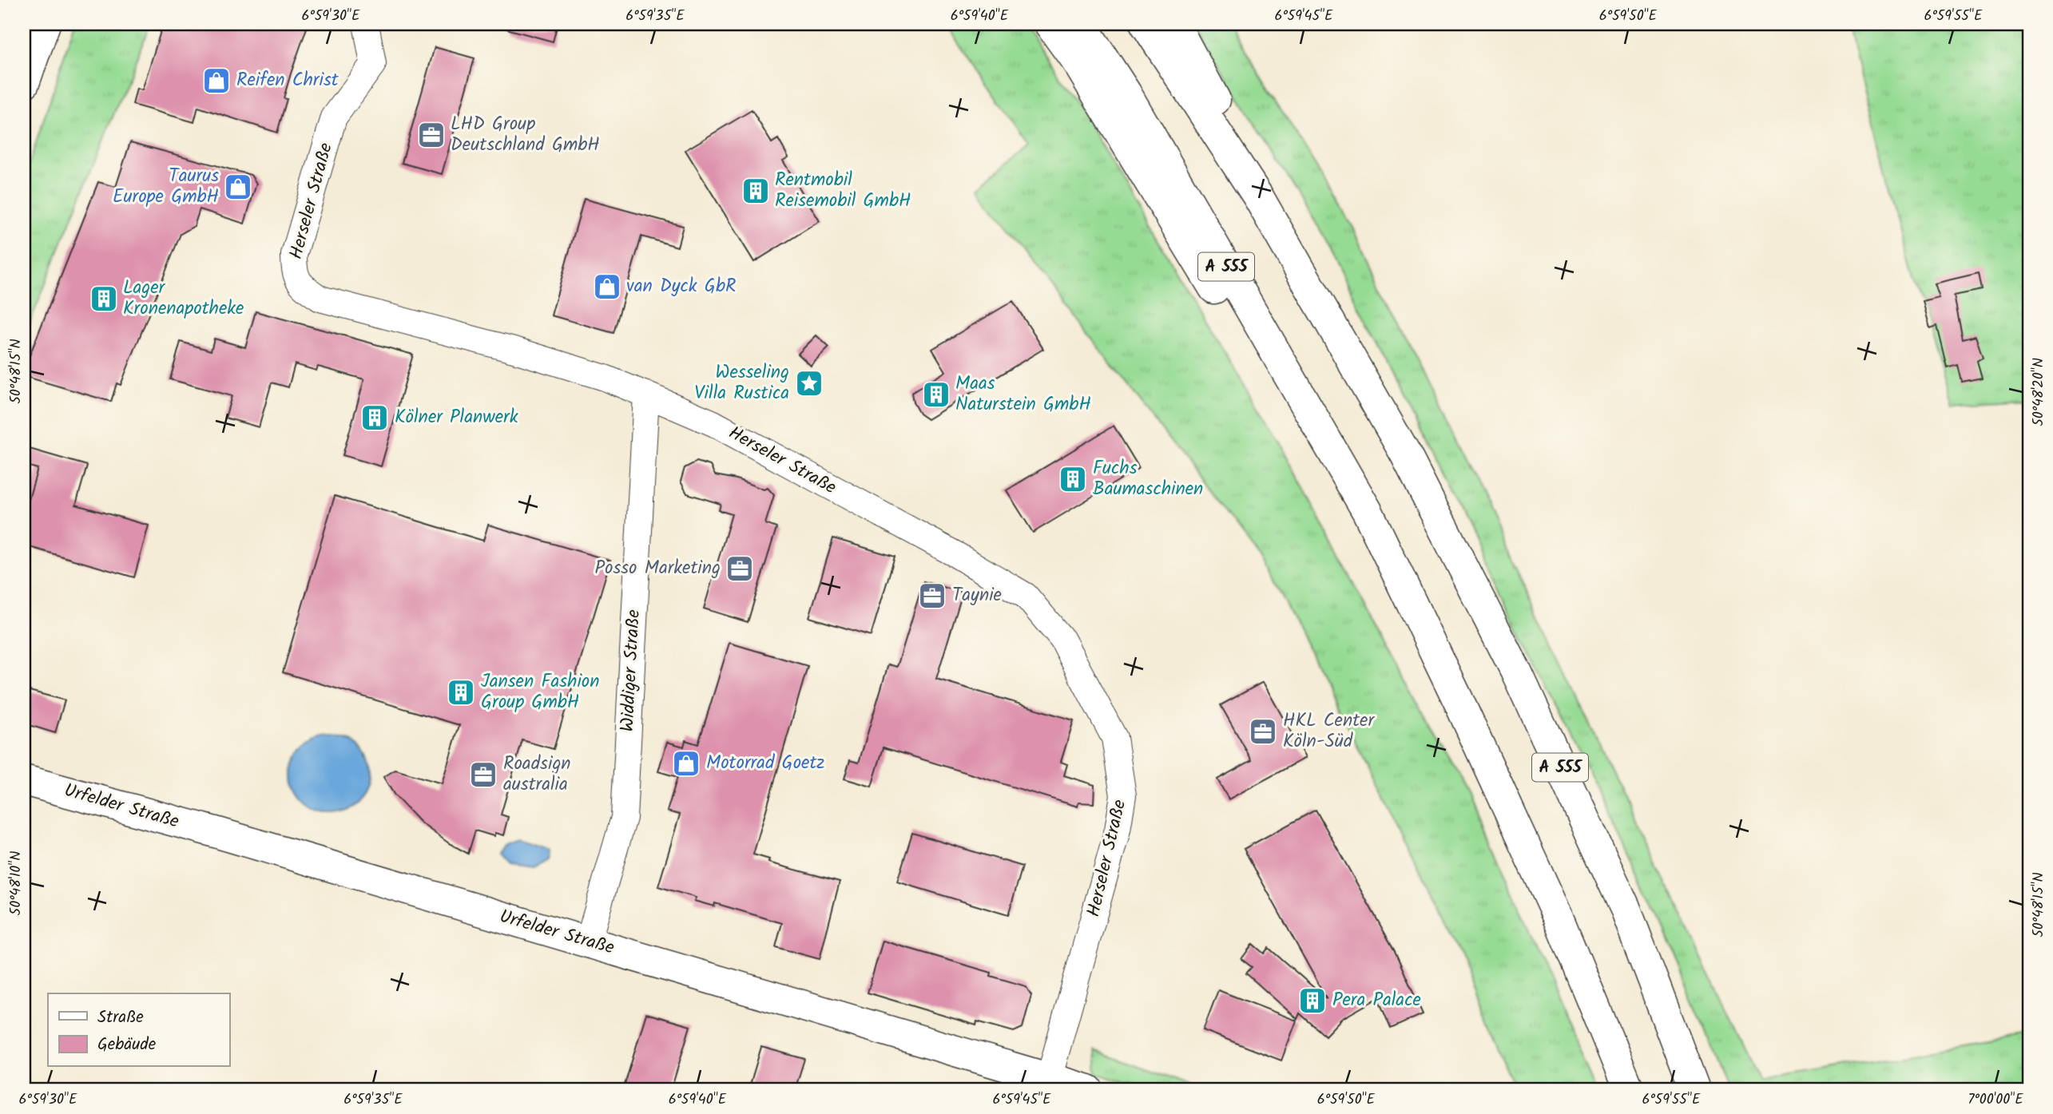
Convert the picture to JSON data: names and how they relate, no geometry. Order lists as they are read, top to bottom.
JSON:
{
  "streets": {
    "main road": ["A 555", "Urfelder Straße"],
    "street": ["Herseler Straße", "Widdiger Straße"]
  },
  "crossings": [
    ["Herseler Straße", "Widdiger Straße"],
    ["Herseler Straße", "Urfelder Straße"],
    ["Widdiger Straße", "Urfelder Straße"]
  ],
  "places": {
    "shop": [
      "Reifen Christ",
      "Taurus Europe GmbH",
      "van Dyck GbR",
      "Motorrad Goetz"
    ],
    "office": [
      "LHD Group Deutschland GmbH",
      "Posso Marketing",
      "Taynie",
      "HKL Center Köln-Süd",
      "Roadsign australia"
    ],
    "building": [
      "Rentmobil Reisemobil GmbH",
      "Lager Kronenapotheke",
      "Maas Naturstein GmbH",
      "Kölner Planwerk",
      "Fuchs Baumaschinen",
      "Jansen Fashion Group GmbH",
      "Pera Palace"
    ],
    "place": ["Wesseling Villa Rustica"]
  },
  "legend": ["Straße", "Gebäude"],
  "coordinates": [
    "6°59'30\"E",
    "6°59'35\"E",
    "6°59'40\"E",
    "6°59'45\"E",
    "6°59'50\"E",
    "6°59'55\"E",
    "50°48'15\"N",
    "50°48'20\"N",
    "50°48'10\"N",
    "7°00'00\"E"
  ]
}
